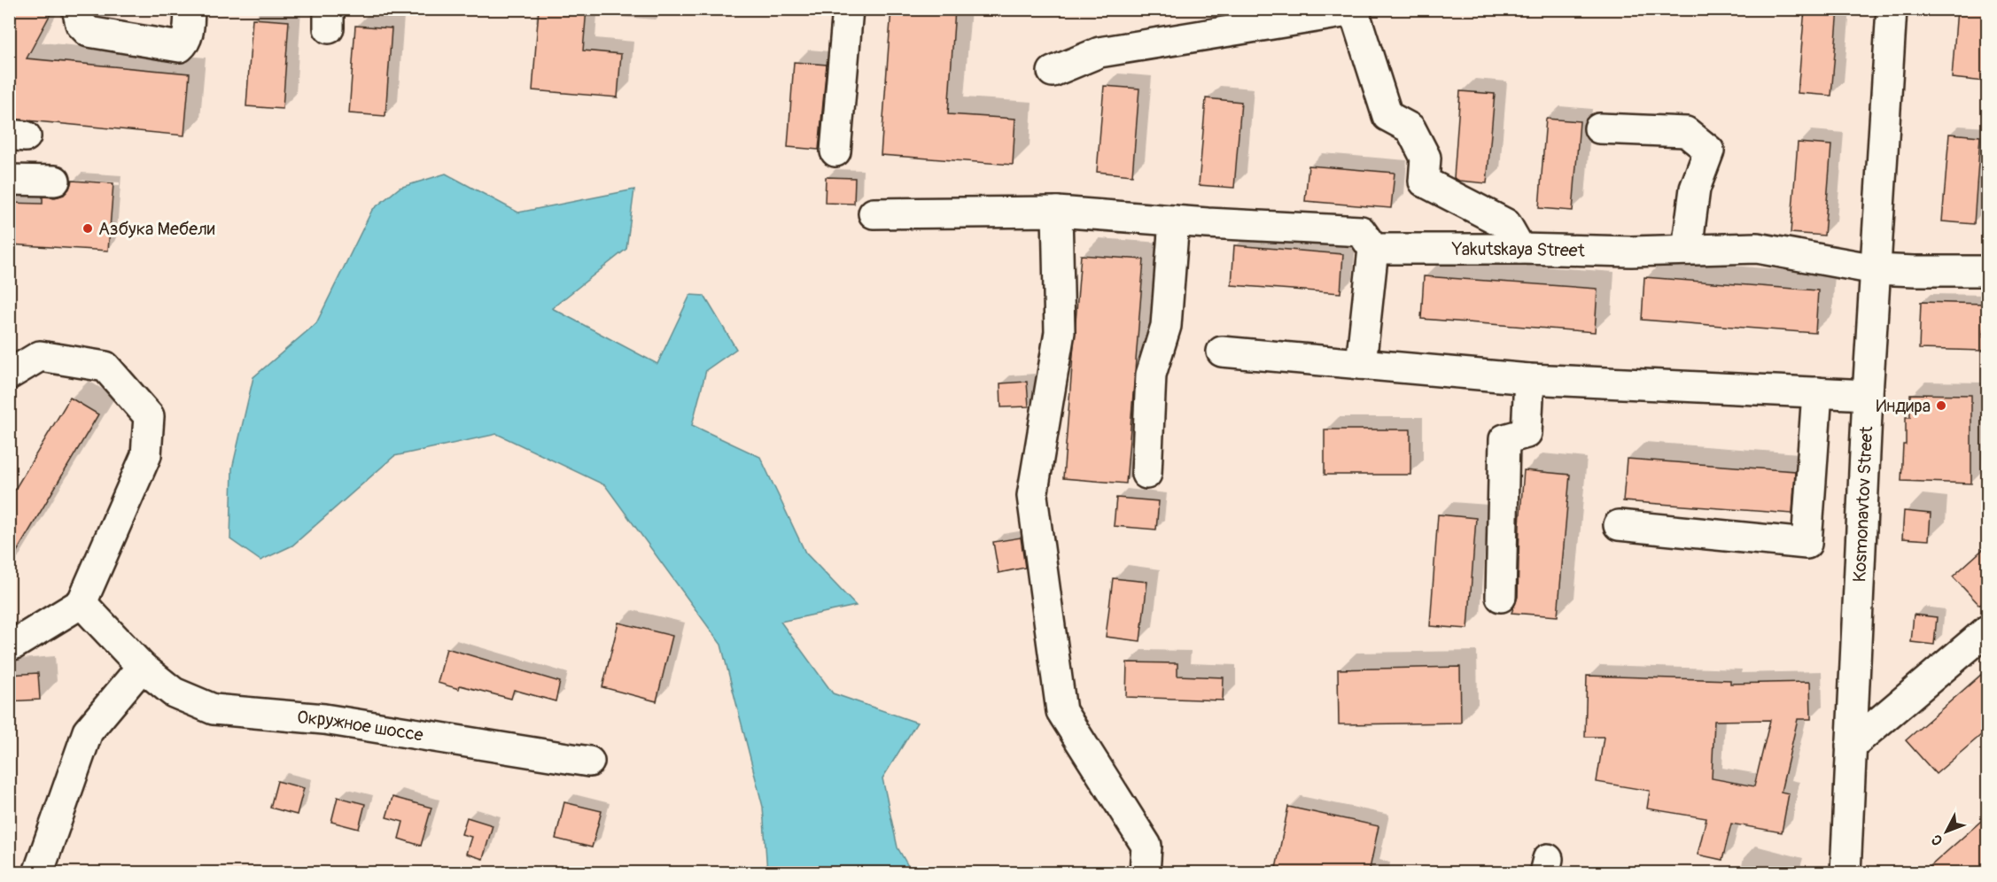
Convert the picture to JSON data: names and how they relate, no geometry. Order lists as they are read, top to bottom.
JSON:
{
  "streets": {
    "street": ["Yakutskaya Street", "Kosmonavtov Street", "Окружное шоссе"]
  },
  "crossings": [
    ["Yakutskaya Street", "Kosmonavtov Street"]
  ],
  "places": ["Азбука Мебели", "Индира"],
  "north": "bottom left"
}
